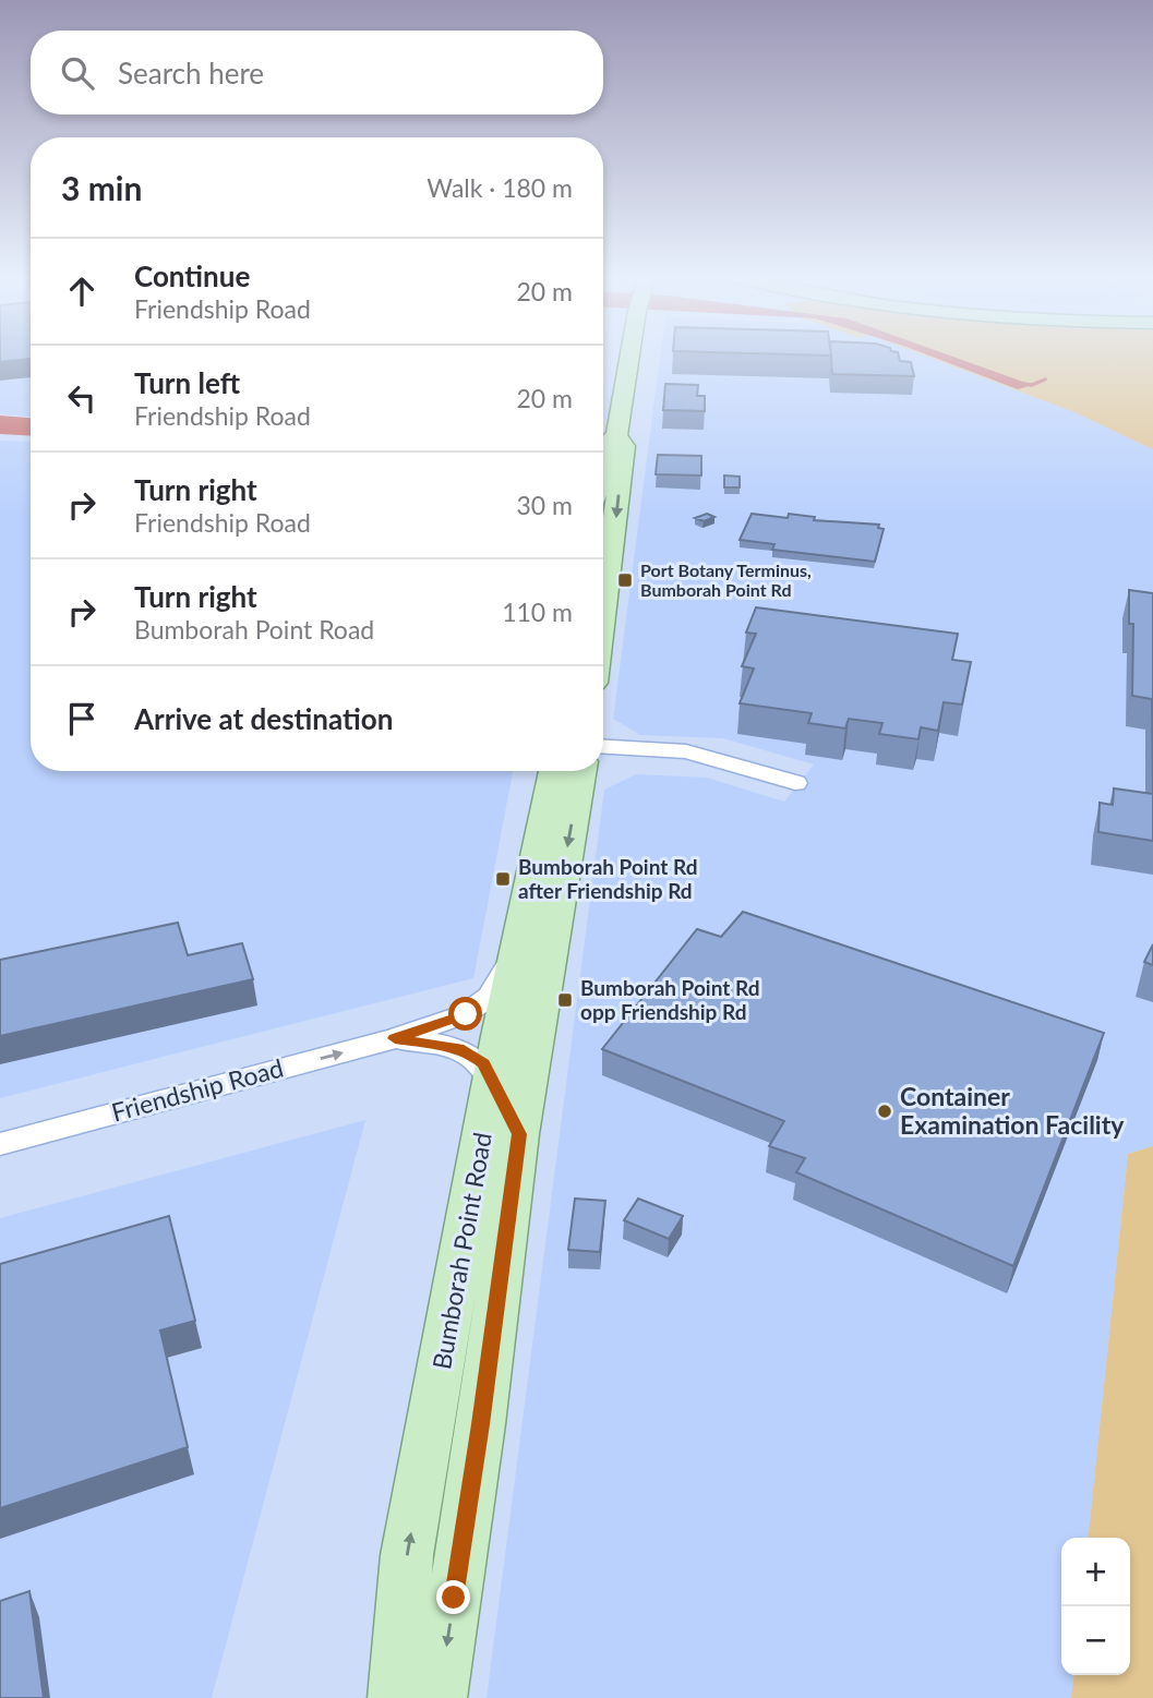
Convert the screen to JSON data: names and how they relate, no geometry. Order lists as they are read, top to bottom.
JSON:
{
  "streets": {
    "main road": ["Bumborah Point Road"],
    "street": ["Friendship Road"]
  },
  "crossings": [
    ["Friendship Road", "Bumborah Point Road"]
  ],
  "one_way": ["Friendship Road"],
  "places": {
    "transit": ["Port Botany Terminus, Bumborah Point Rd", "Bumborah Point Rd after Friendship Rd", "Bumborah Point Rd opp Friendship Rd"],
    "other": ["Container Examination Facility"]
  },
  "page": {
    "search": "Search here",
    "heading": ["3 min", "Walk · 180 m"],
    "list": [
      ["Continue", "Friendship Road", "20 m"],
      ["Turn left", "Friendship Road", "20 m"],
      ["Turn right", "Friendship Road", "30 m"],
      ["Turn right", "Bumborah Point Road", "110 m"],
      "Arrive at destination"
    ],
    "map_buttons": ["+", "−"]
  }
}
